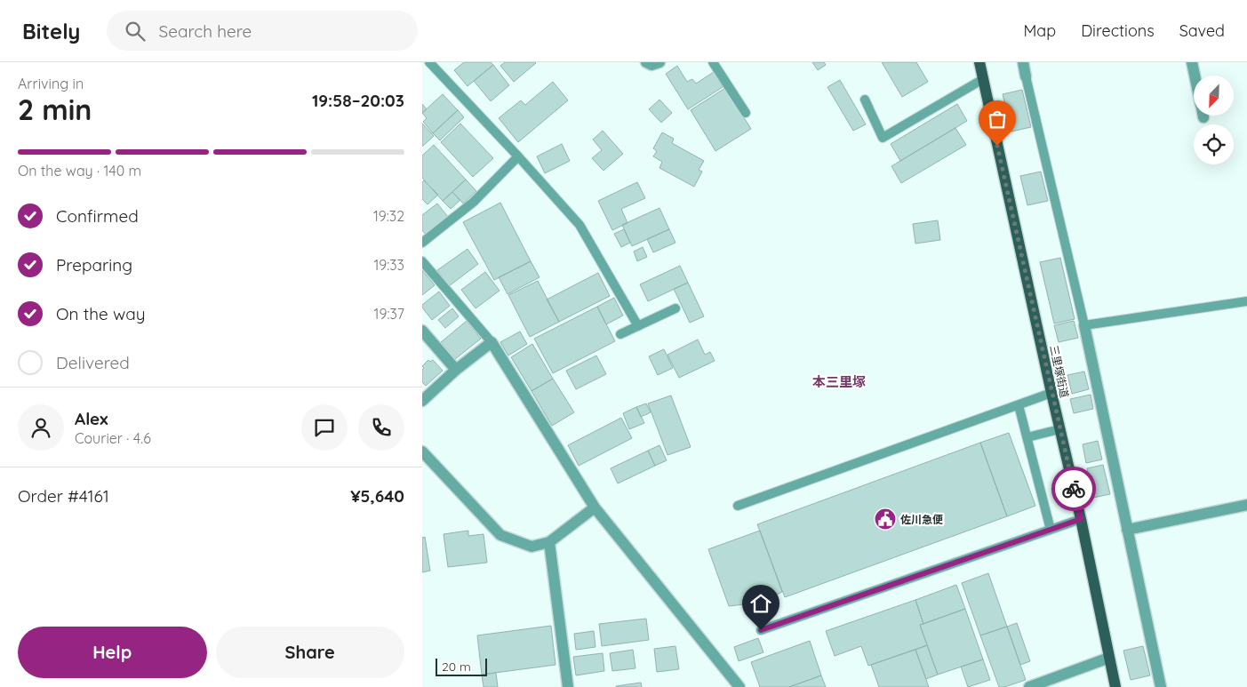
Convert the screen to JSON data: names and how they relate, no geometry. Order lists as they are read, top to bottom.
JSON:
{
  "streets": {
    "main road": ["三里塚街道"]
  },
  "districts": ["本三里塚"],
  "places": {
    "public building": ["佐川急便"]
  },
  "scale_bar": "20 m",
  "north": "bottom left",
  "page": {
    "header": "Bitely",
    "search": "Search here",
    "nav": ["Map", "Directions", "Saved"],
    "heading": ["2 min", "Arriving in", "19:58–20:03"],
    "panel": [
      "Alex",
      "Courier · 4.6",
      "Order #4161",
      "¥5,640"
    ],
    "bar": "On the way · 140 m",
    "list": [
      ["Confirmed", "19:32"],
      ["Preparing", "19:33"],
      ["On the way", "19:37"],
      "Delivered"
    ],
    "buttons": ["Help", "Share"],
    "scale": "20 m"
  }
}
